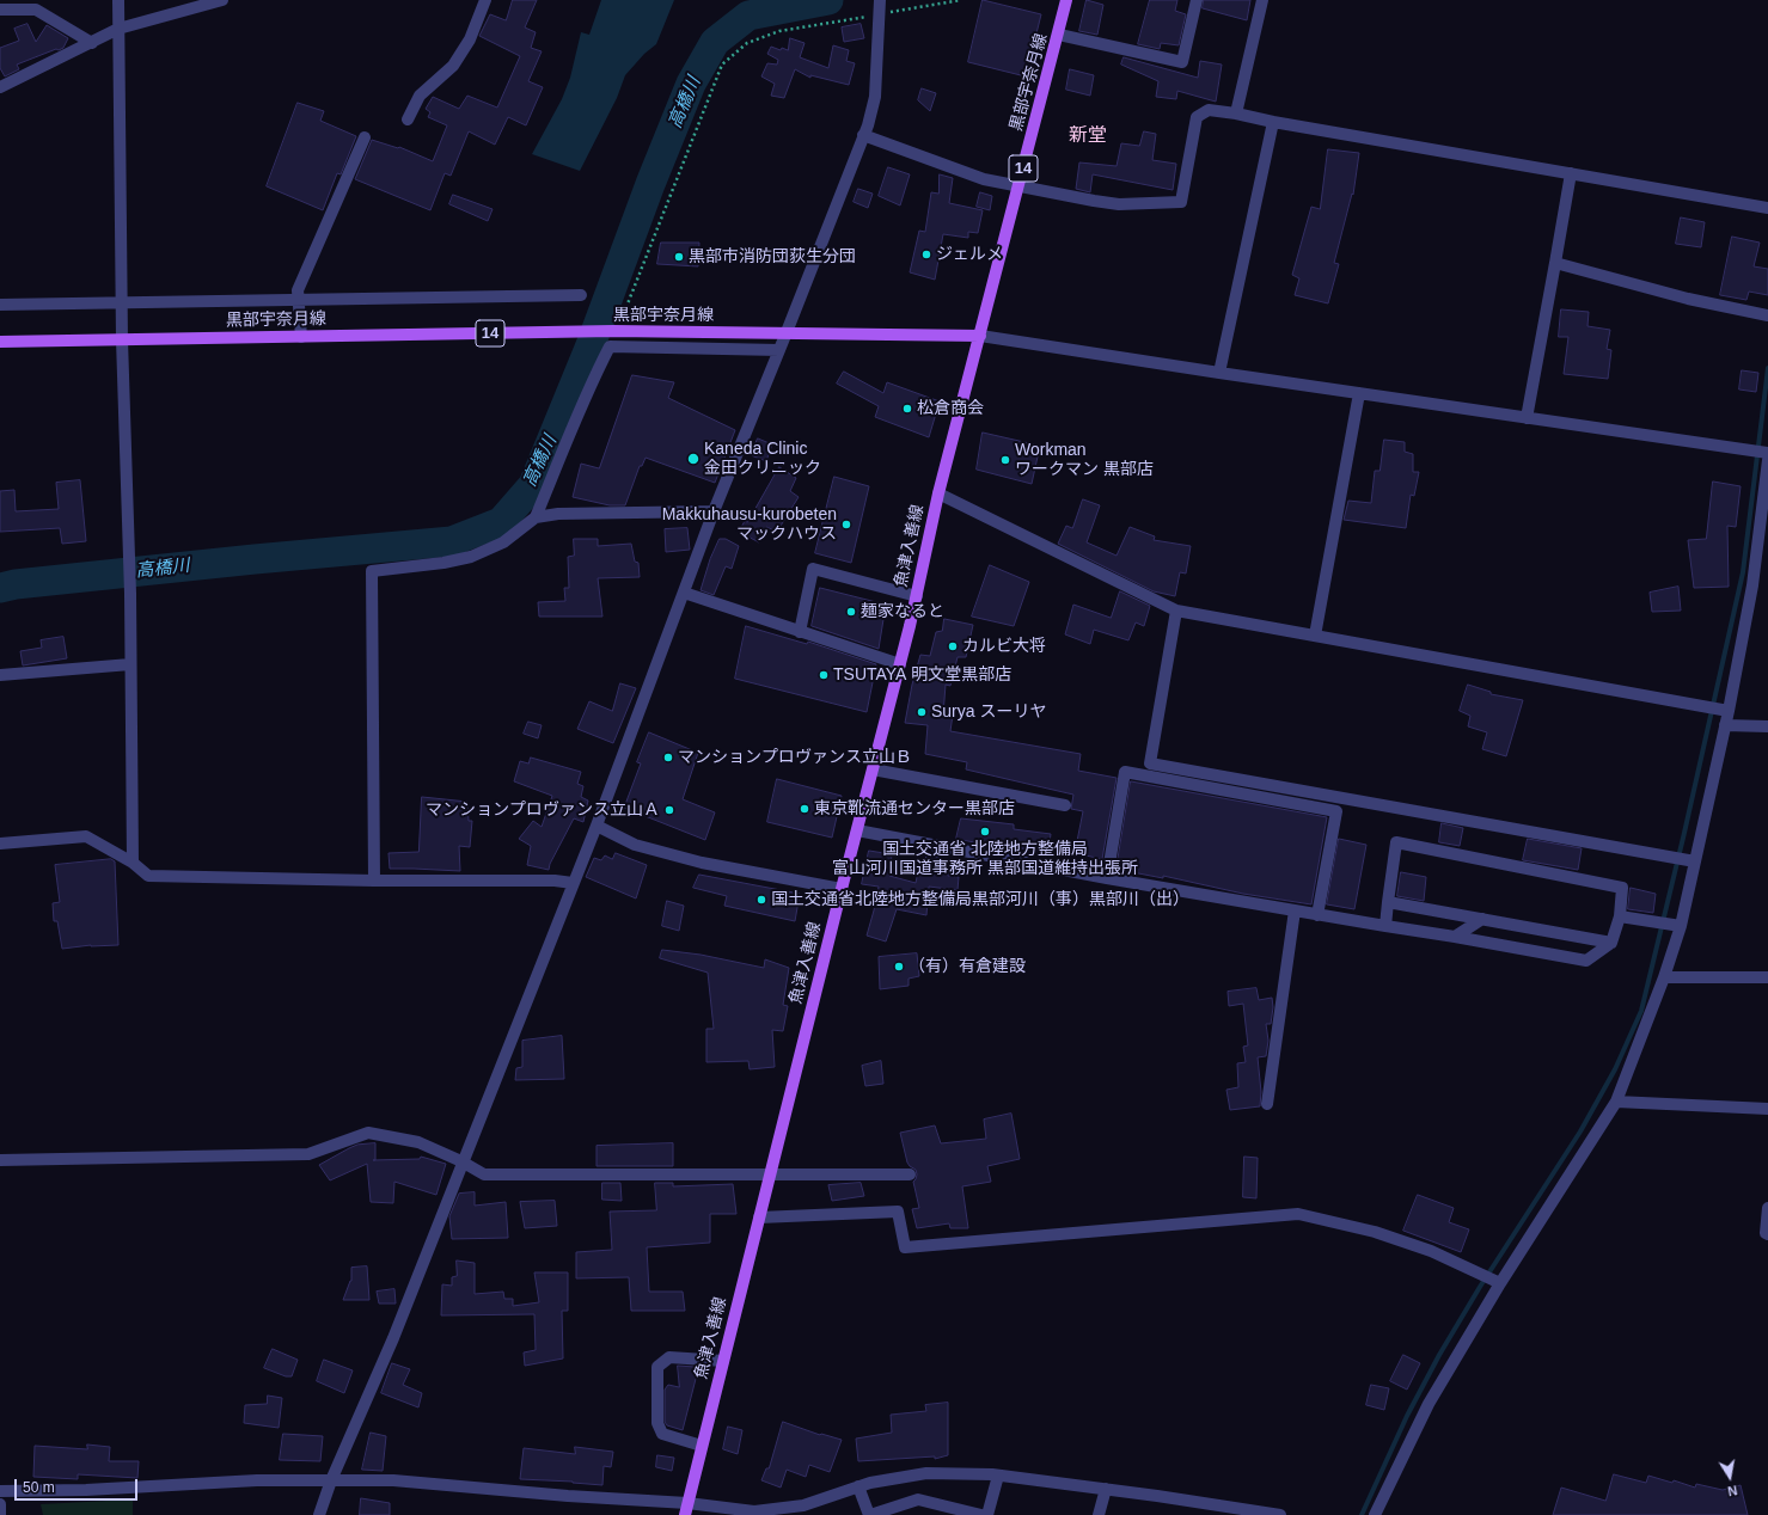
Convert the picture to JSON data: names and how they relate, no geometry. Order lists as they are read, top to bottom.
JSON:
{
  "streets": {
    "main road": ["黒部宇奈月線", "14", "魚津入善線"]
  },
  "crossings": [
    ["黒部宇奈月線", "魚津入善線"]
  ],
  "districts": ["新堂"],
  "water": ["高橋川"],
  "places": [
    "ジェルメ",
    "黒部市消防団荻生分団",
    "松倉商会",
    "Kaneda Clinic 金田クリニック",
    "Workman ワークマン 黒部店",
    "Makkuhausu-kurobeten マックハウス",
    "麺家なると",
    "カルビ大将",
    "TSUTAYA 明文堂黒部店",
    "Surya スーリヤ",
    "マンションプロヴァンス立山Ｂ",
    "東京靴流通センター黒部店",
    "マンションプロヴァンス立山Ａ",
    "国土交通省 北陸地方整備局 富山河川国道事務所 黒部国道維持出張所",
    "国土交通省北陸地方整備局黒部河川（事）黒部川（出）",
    "（有）有倉建設"
  ],
  "scale_bar": "50 m",
  "north": "bottom"
}
